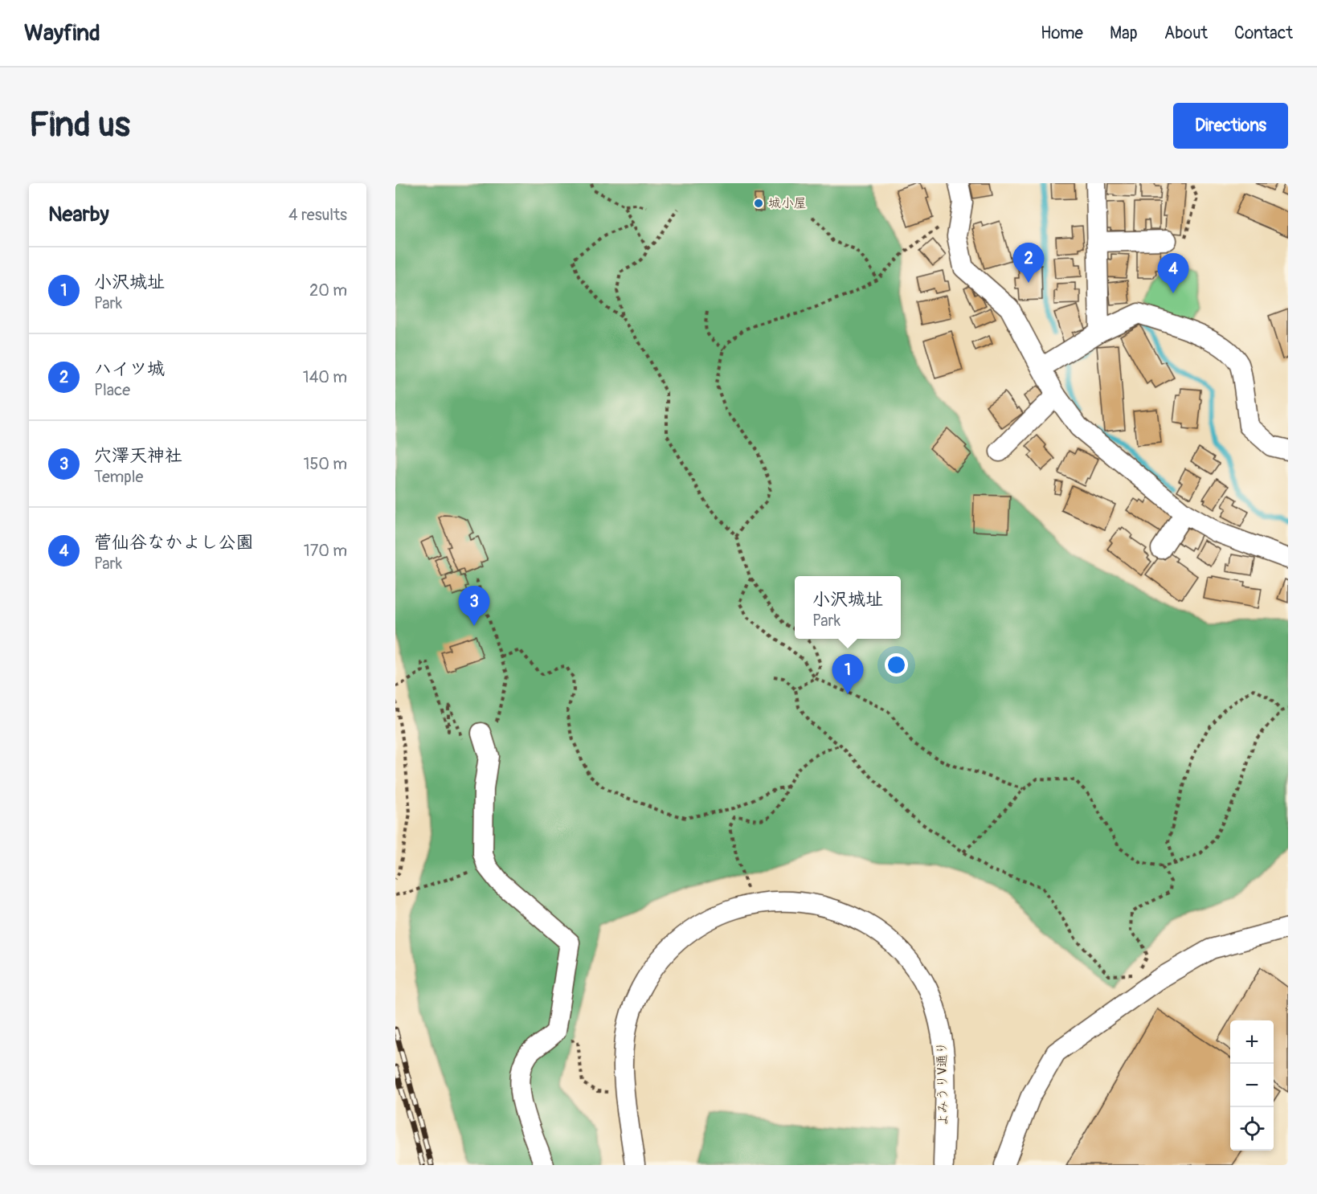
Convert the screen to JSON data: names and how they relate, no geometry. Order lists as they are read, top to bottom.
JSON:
{
  "streets": {
    "street": ["よみうりV通り"]
  },
  "places": ["城小屋"],
  "page": {
    "header": "Wayfind",
    "nav": [
      "Home",
      "Map",
      "About",
      "Contact"
    ],
    "buttons": "Directions",
    "title": "Find us",
    "heading": ["Nearby", "4 results"],
    "pins": [
      "2",
      "4",
      "3",
      "1"
    ],
    "list": [
      {
        "mark": "1",
        "name": "小沢城址",
        "note": "Park",
        "value": "20 m"
      },
      {
        "mark": "2",
        "name": "ハイツ城",
        "note": "Place",
        "value": "140 m"
      },
      {
        "mark": "3",
        "name": "穴澤天神社",
        "note": "Temple",
        "value": "150 m"
      },
      {
        "mark": "4",
        "name": "菅仙谷なかよし公園",
        "note": "Park",
        "value": "170 m"
      }
    ],
    "popup": ["小沢城址", "Park"],
    "map_buttons": ["+", "−"]
  }
}
